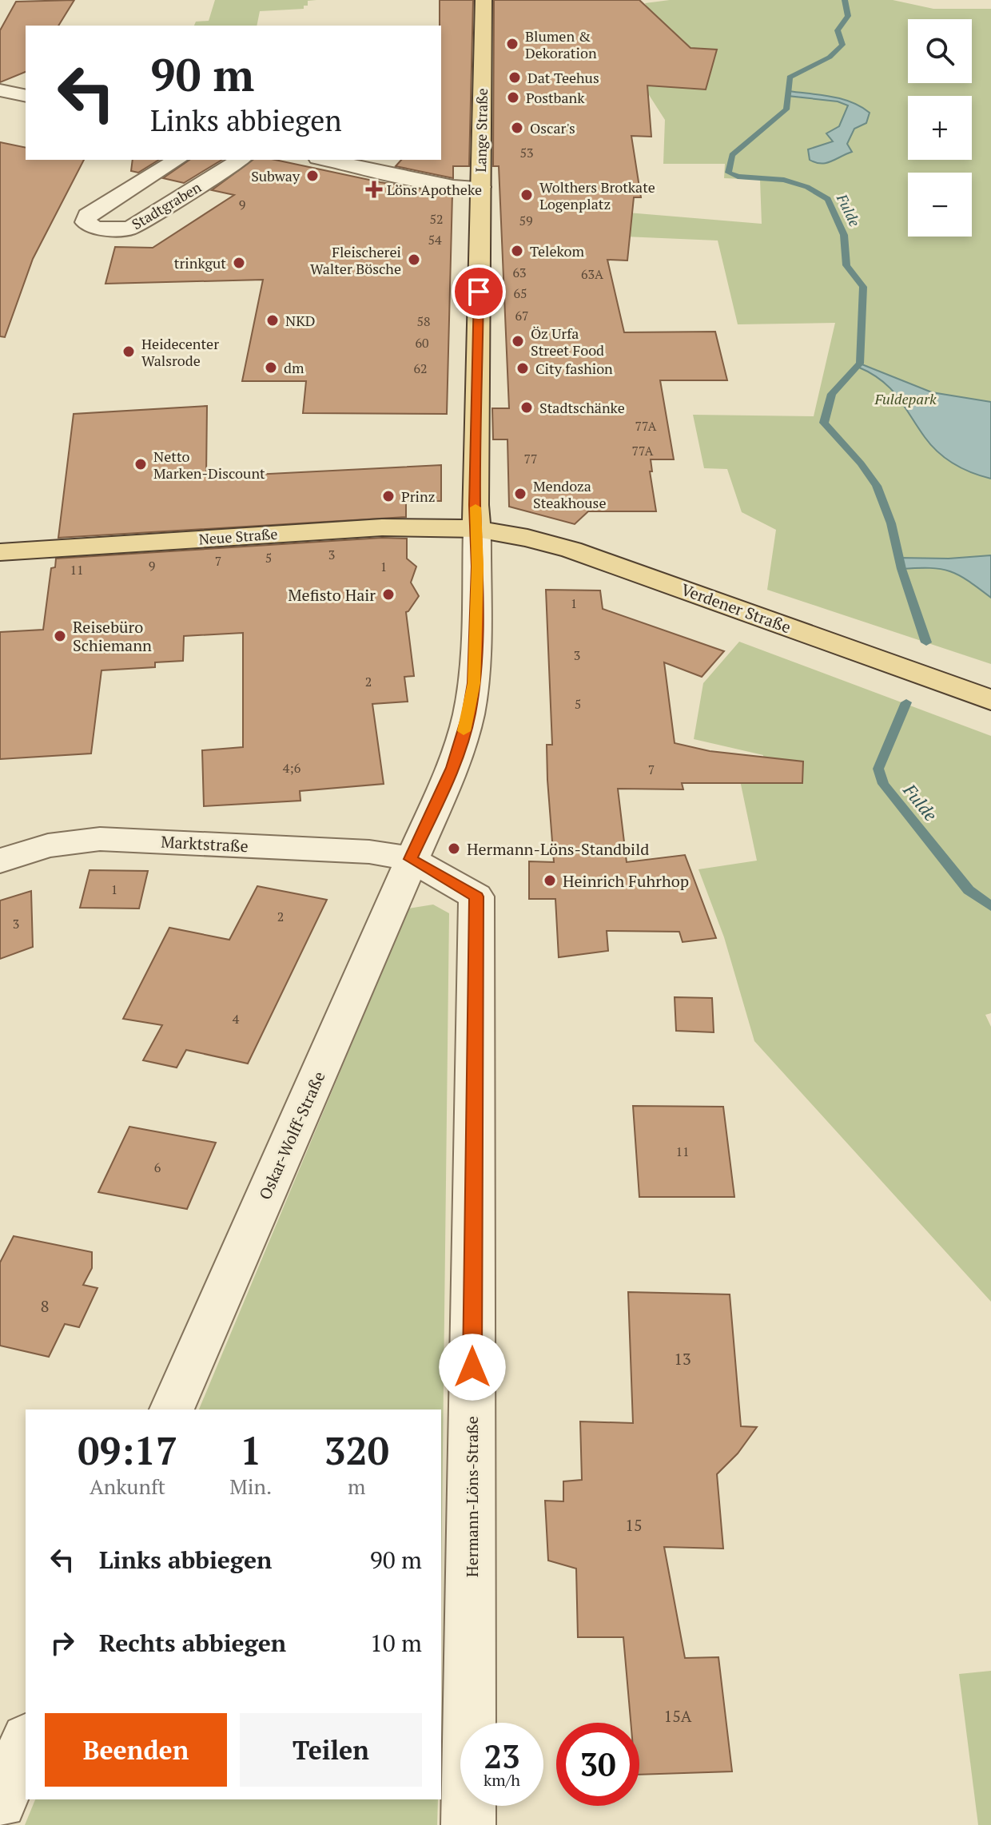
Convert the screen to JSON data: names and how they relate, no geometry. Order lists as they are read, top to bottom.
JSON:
{
  "streets": {
    "main road": ["Lange Straße", "Neue Straße", "Verdener Straße"],
    "street": [
      "Stadtgraben",
      "Marktstraße",
      "Oskar-Wolff-Straße",
      "Hermann-Löns-Straße"
    ]
  },
  "crossings": [
    ["Lange Straße", "Neue Straße"],
    ["Lange Straße", "Verdener Straße"],
    ["Neue Straße", "Verdener Straße"],
    ["Marktstraße", "Oskar-Wolff-Straße"],
    ["Marktstraße", "Hermann-Löns-Straße"],
    ["Oskar-Wolff-Straße", "Hermann-Löns-Straße"]
  ],
  "water": ["Fulde"],
  "parks": ["Fuldepark"],
  "places": {
    "other": [
      "Blumen & Dekoration",
      "Dat Teehus",
      "Postbank",
      "Oscar's",
      "Subway",
      "Wolthers Brotkate Logenplatz",
      "Telekom",
      "Fleischerei Walter Bösche",
      "trinkgut",
      "NKD",
      "Öz Urfa Street Food",
      "Heidecenter Walsrode",
      "dm",
      "City fashion",
      "Stadtschänke",
      "Netto Marken-Discount",
      "Mendoza Steakhouse",
      "Prinz",
      "Mefisto Hair",
      "Reisebüro Schiemann",
      "Hermann-Löns-Standbild",
      "Heinrich Fuhrhop"
    ],
    "health": ["Löns Apotheke"]
  },
  "house_numbers": [
    "53",
    "9",
    "52",
    "59",
    "54",
    "63",
    "63A",
    "65",
    "67",
    "58",
    "60",
    "62",
    "77A",
    "77A",
    "77",
    "3",
    "5",
    "7",
    "9",
    "1",
    "11",
    "1",
    "3",
    "2",
    "5",
    "4;6",
    "7",
    "1",
    "2",
    "3",
    "4",
    "11",
    "6",
    "8",
    "13",
    "15",
    "15A"
  ],
  "page": {
    "map_buttons": ["+", "−"],
    "turn": ["90 m", "Links abbiegen"],
    "eta": [
      "09:17",
      "Ankunft",
      "1",
      "Min.",
      "320",
      "m"
    ],
    "list": [
      {
        "name": "Links abbiegen",
        "value": "90 m"
      },
      {
        "name": "Rechts abbiegen",
        "value": "10 m"
      }
    ],
    "buttons": ["Beenden", "Teilen"],
    "speed": "23 km/h",
    "limit": "30"
  }
}
